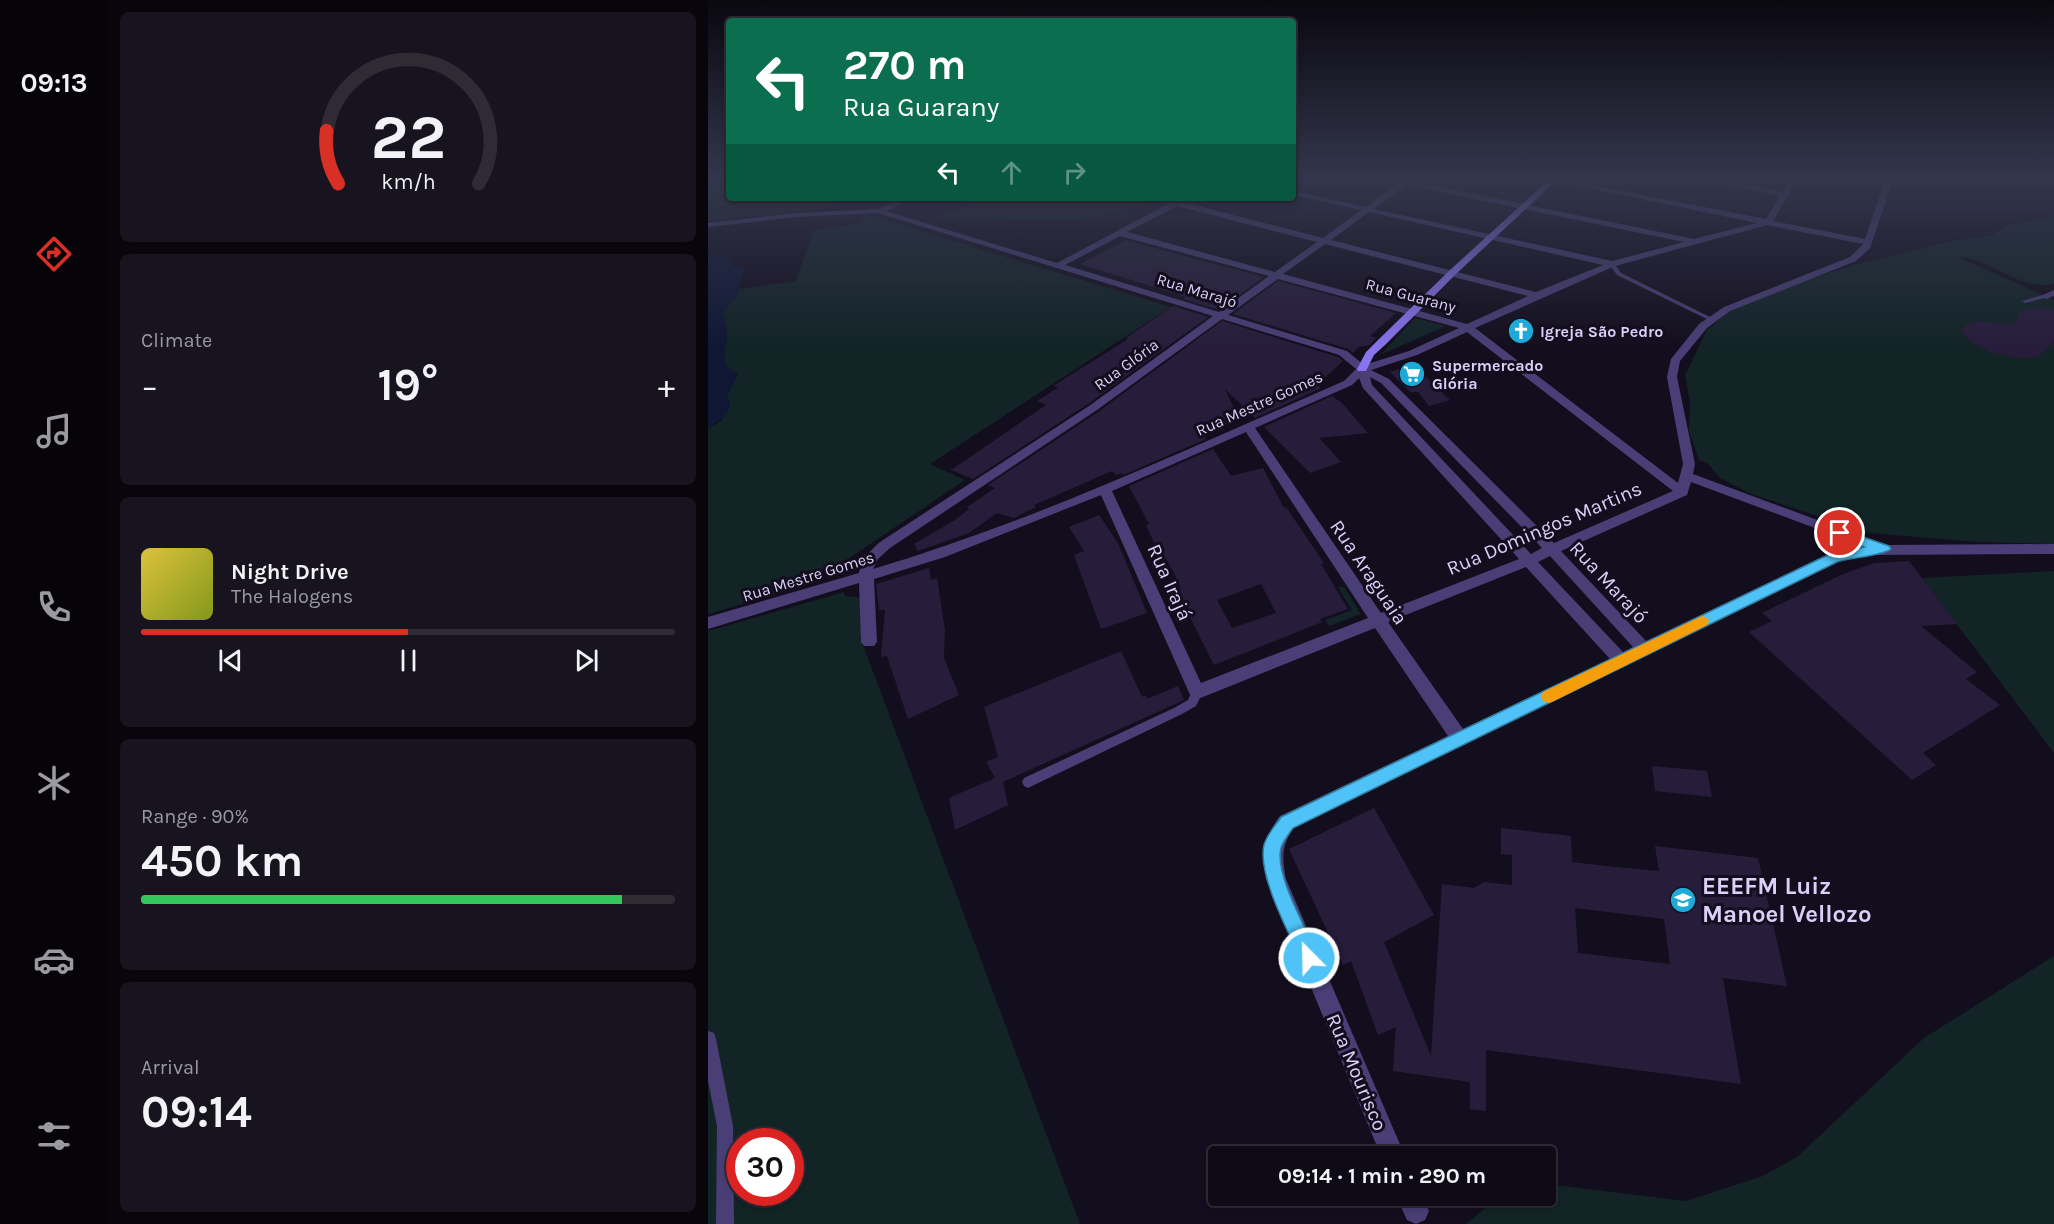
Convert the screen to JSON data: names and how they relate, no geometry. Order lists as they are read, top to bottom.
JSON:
{
  "streets": {
    "street": [
      "Rua Marajó",
      "Rua Guarany",
      "Rua Glória",
      "Rua Mestre Gomes",
      "Rua Domingos Martins",
      "Rua Araguaia",
      "Rua Irajá",
      "Rua Mourisco"
    ]
  },
  "crossings": [
    ["Rua Marajó", "Rua Glória"],
    ["Rua Marajó", "Rua Mestre Gomes"],
    ["Rua Marajó", "Rua Domingos Martins"],
    ["Rua Marajó", "Rua Mourisco"],
    ["Rua Guarany", "Rua Glória"],
    ["Rua Guarany", "Rua Mestre Gomes"],
    ["Rua Guarany", "Rua Domingos Martins"],
    ["Rua Glória", "Rua Mestre Gomes"],
    ["Rua Mestre Gomes", "Rua Araguaia"],
    ["Rua Mestre Gomes", "Rua Irajá"],
    ["Rua Domingos Martins", "Rua Araguaia"],
    ["Rua Domingos Martins", "Rua Irajá"],
    ["Rua Araguaia", "Rua Mourisco"]
  ],
  "places": {
    "church": ["Igreja São Pedro"],
    "supermarket": ["Supermercado Glória"],
    "school or university": ["EEEFM Luiz Manoel Vellozo"]
  },
  "page": {
    "tabs": "09:13",
    "turn": ["270 m", "Rua Guarany"],
    "tile": [
      "Climate",
      ["Range · 90%", "450 km"],
      ["Arrival", "09:14"]
    ],
    "heat": ["−", "19°", "+"],
    "song": ["Night Drive", "The Halogens"],
    "limit": "30",
    "trip": "09:14 · 1 min · 290 m",
    "gauge": ["22", "km/h"]
  }
}
